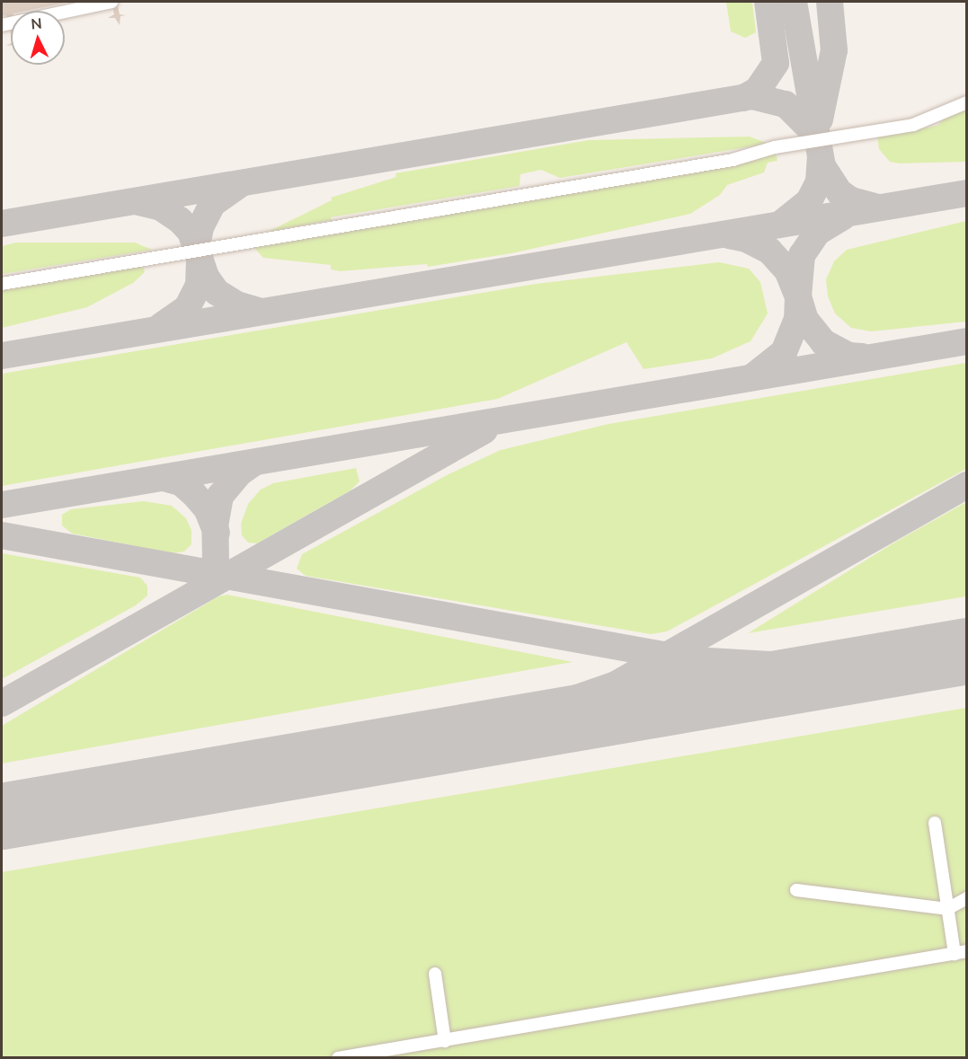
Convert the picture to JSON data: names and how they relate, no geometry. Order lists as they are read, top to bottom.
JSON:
{
  "north": "top"
}
